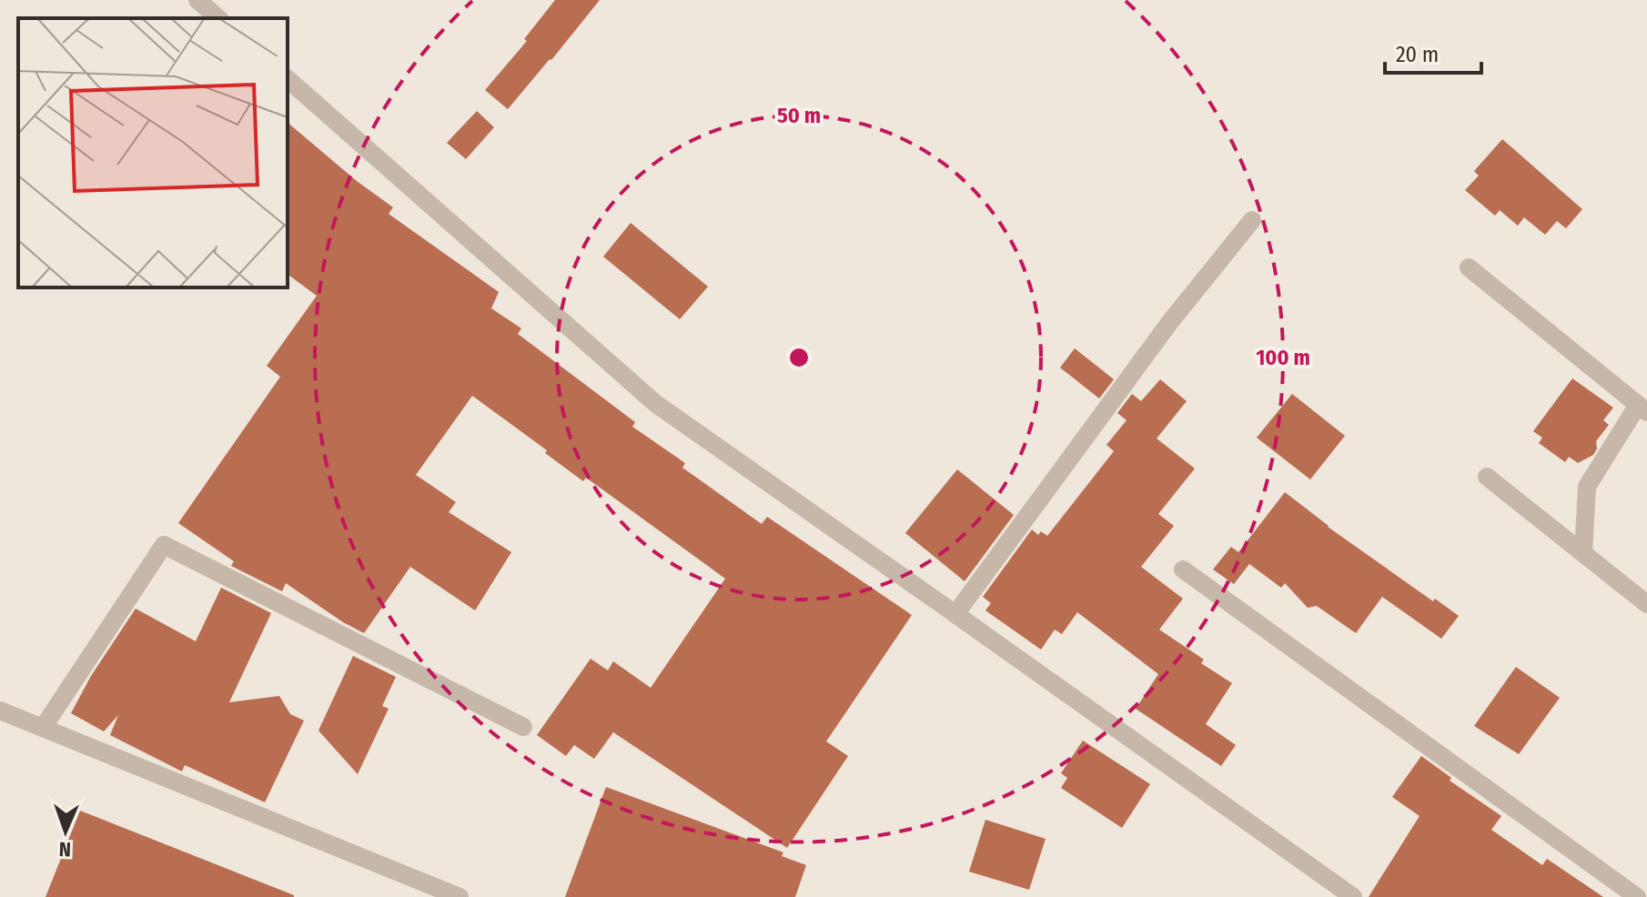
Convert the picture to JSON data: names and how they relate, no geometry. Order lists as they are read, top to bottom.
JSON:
{
  "scale_bar": "20 m",
  "north": "bottom",
  "rings": ["50 m", "100 m"]
}
